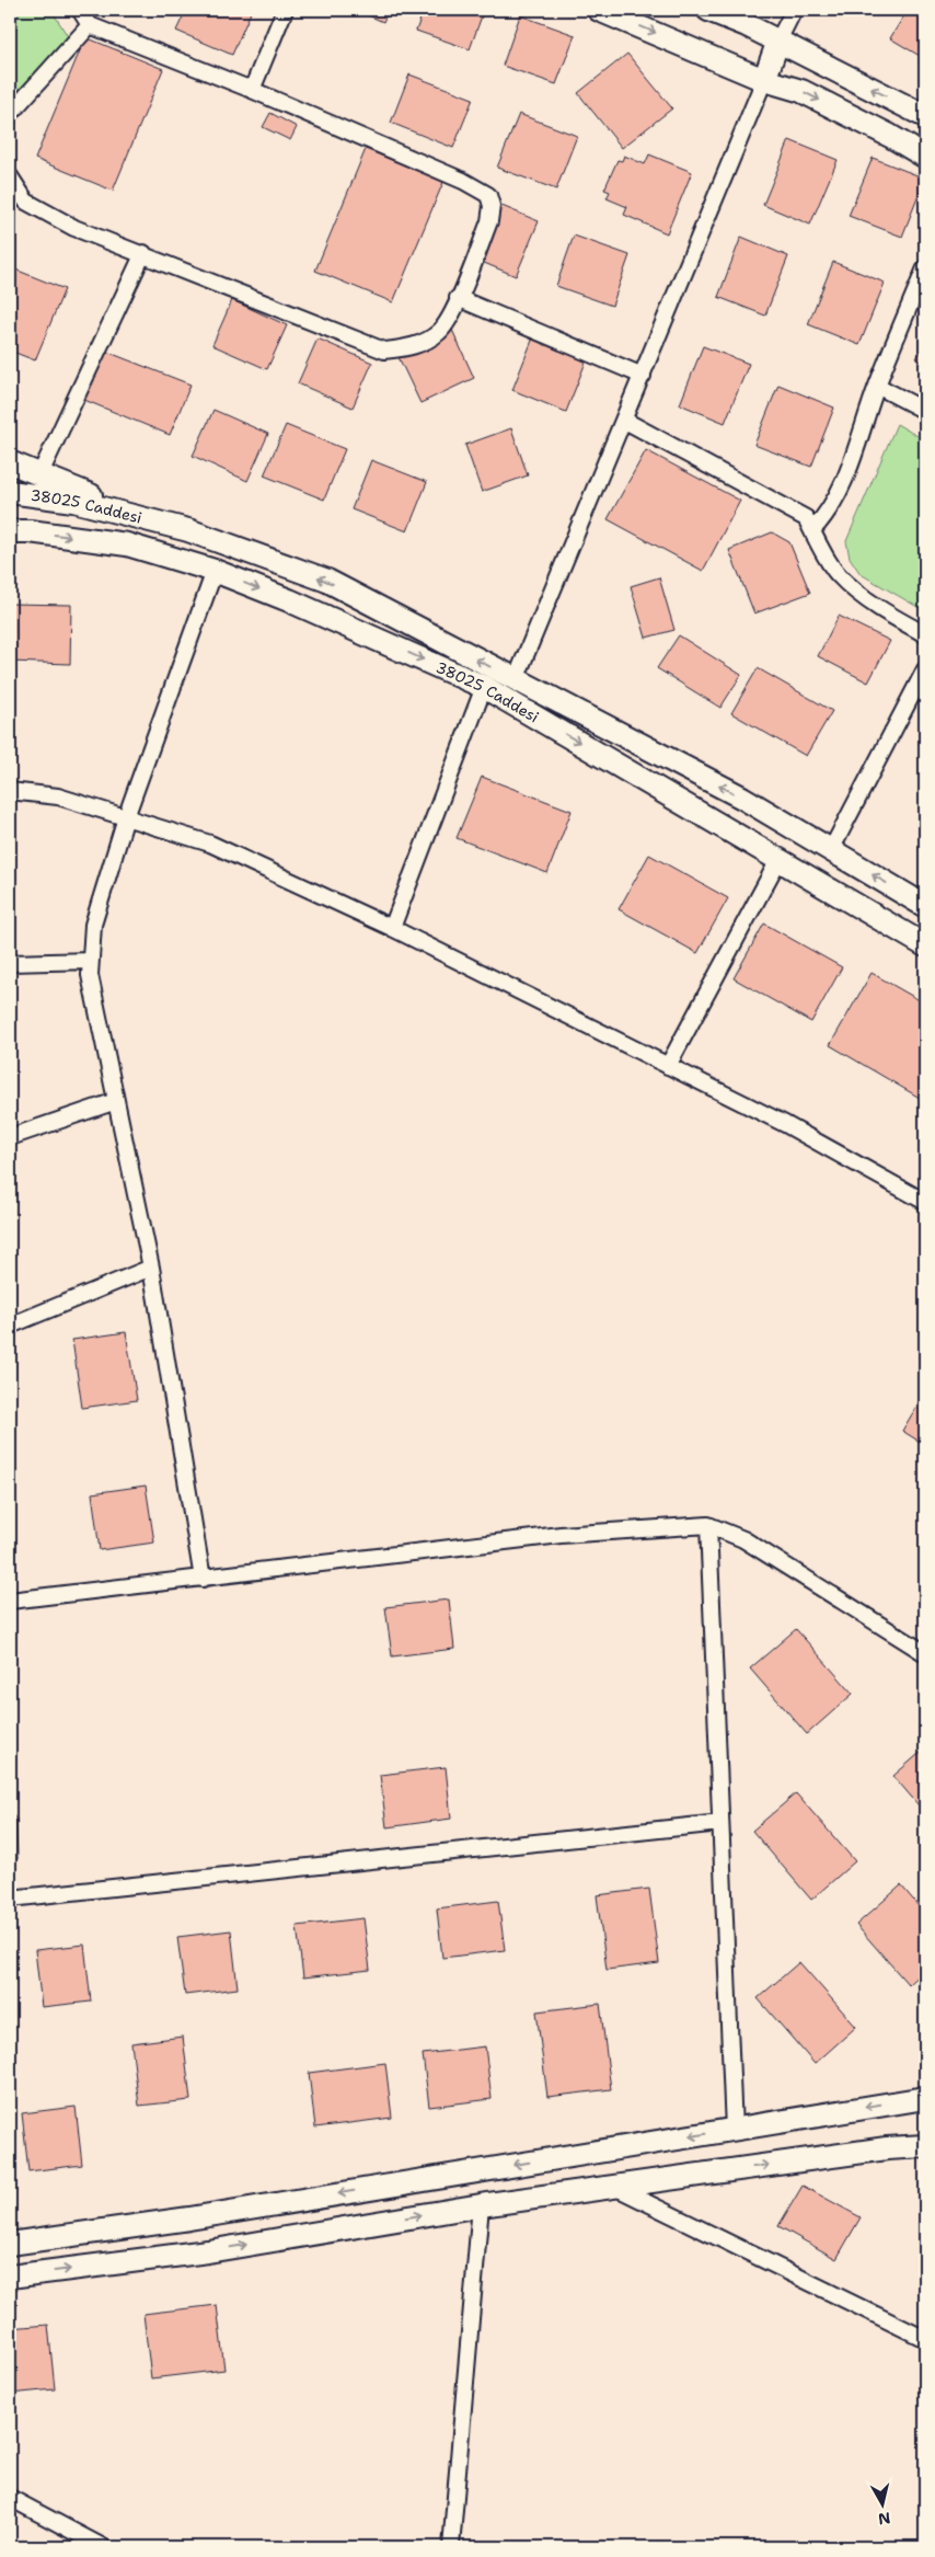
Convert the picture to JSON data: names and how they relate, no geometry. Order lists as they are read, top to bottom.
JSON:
{
  "streets": {
    "street": ["38025 Caddesi"]
  },
  "north": "bottom"
}
